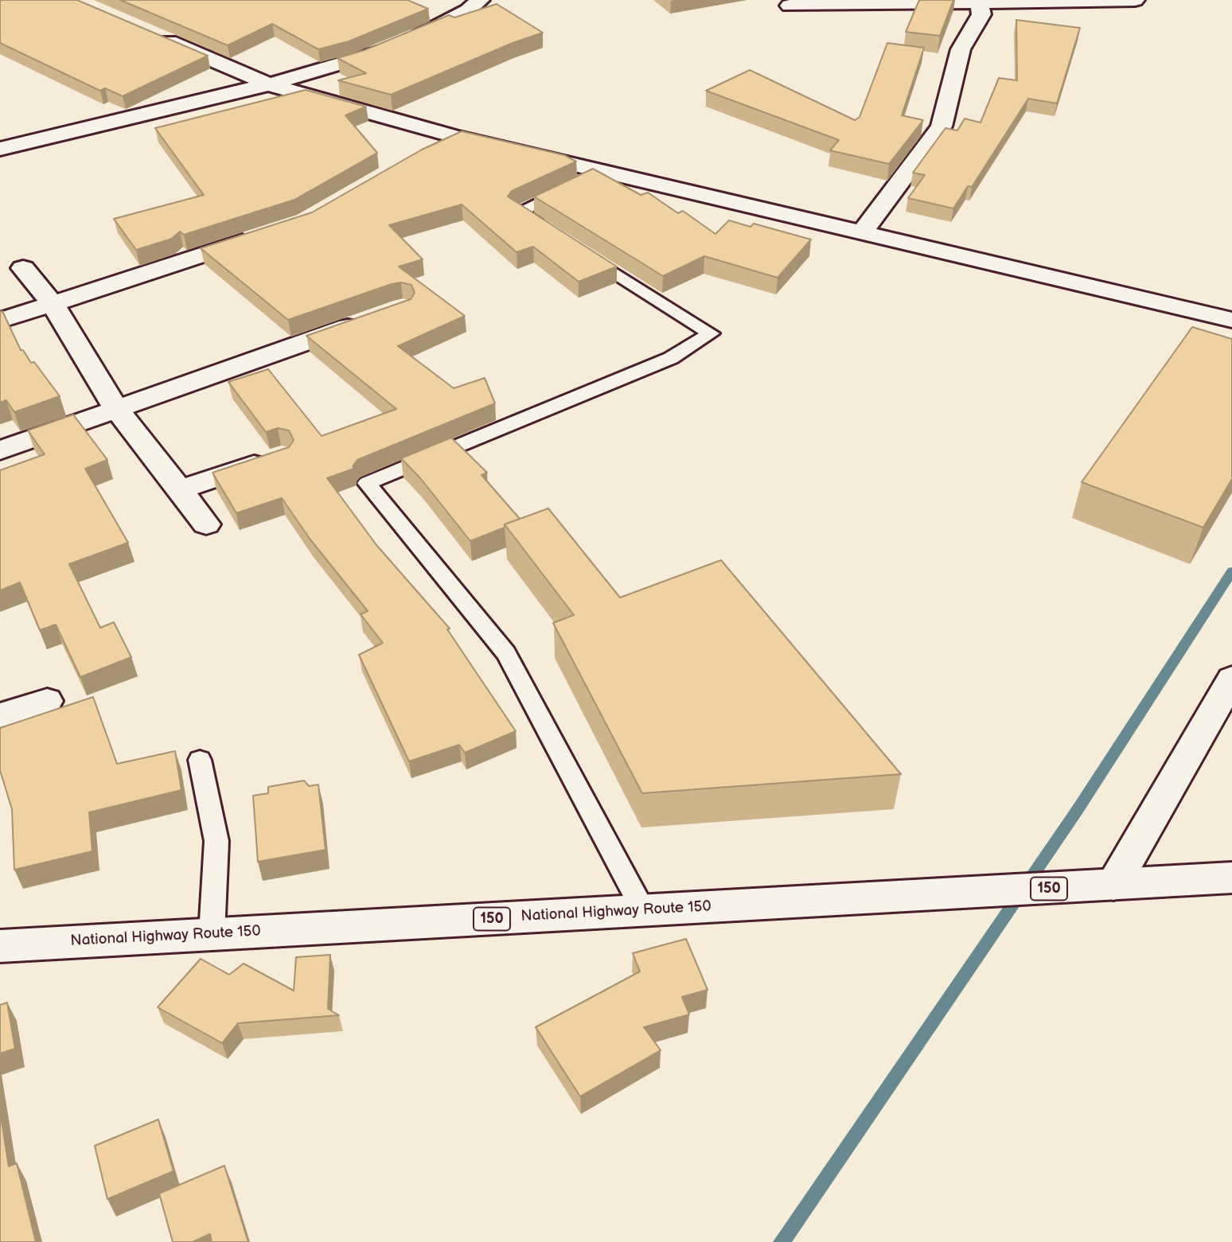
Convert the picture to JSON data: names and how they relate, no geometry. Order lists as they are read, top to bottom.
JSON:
{
  "streets": {
    "main road": ["150", "National Highway Route 150"]
  }
}
